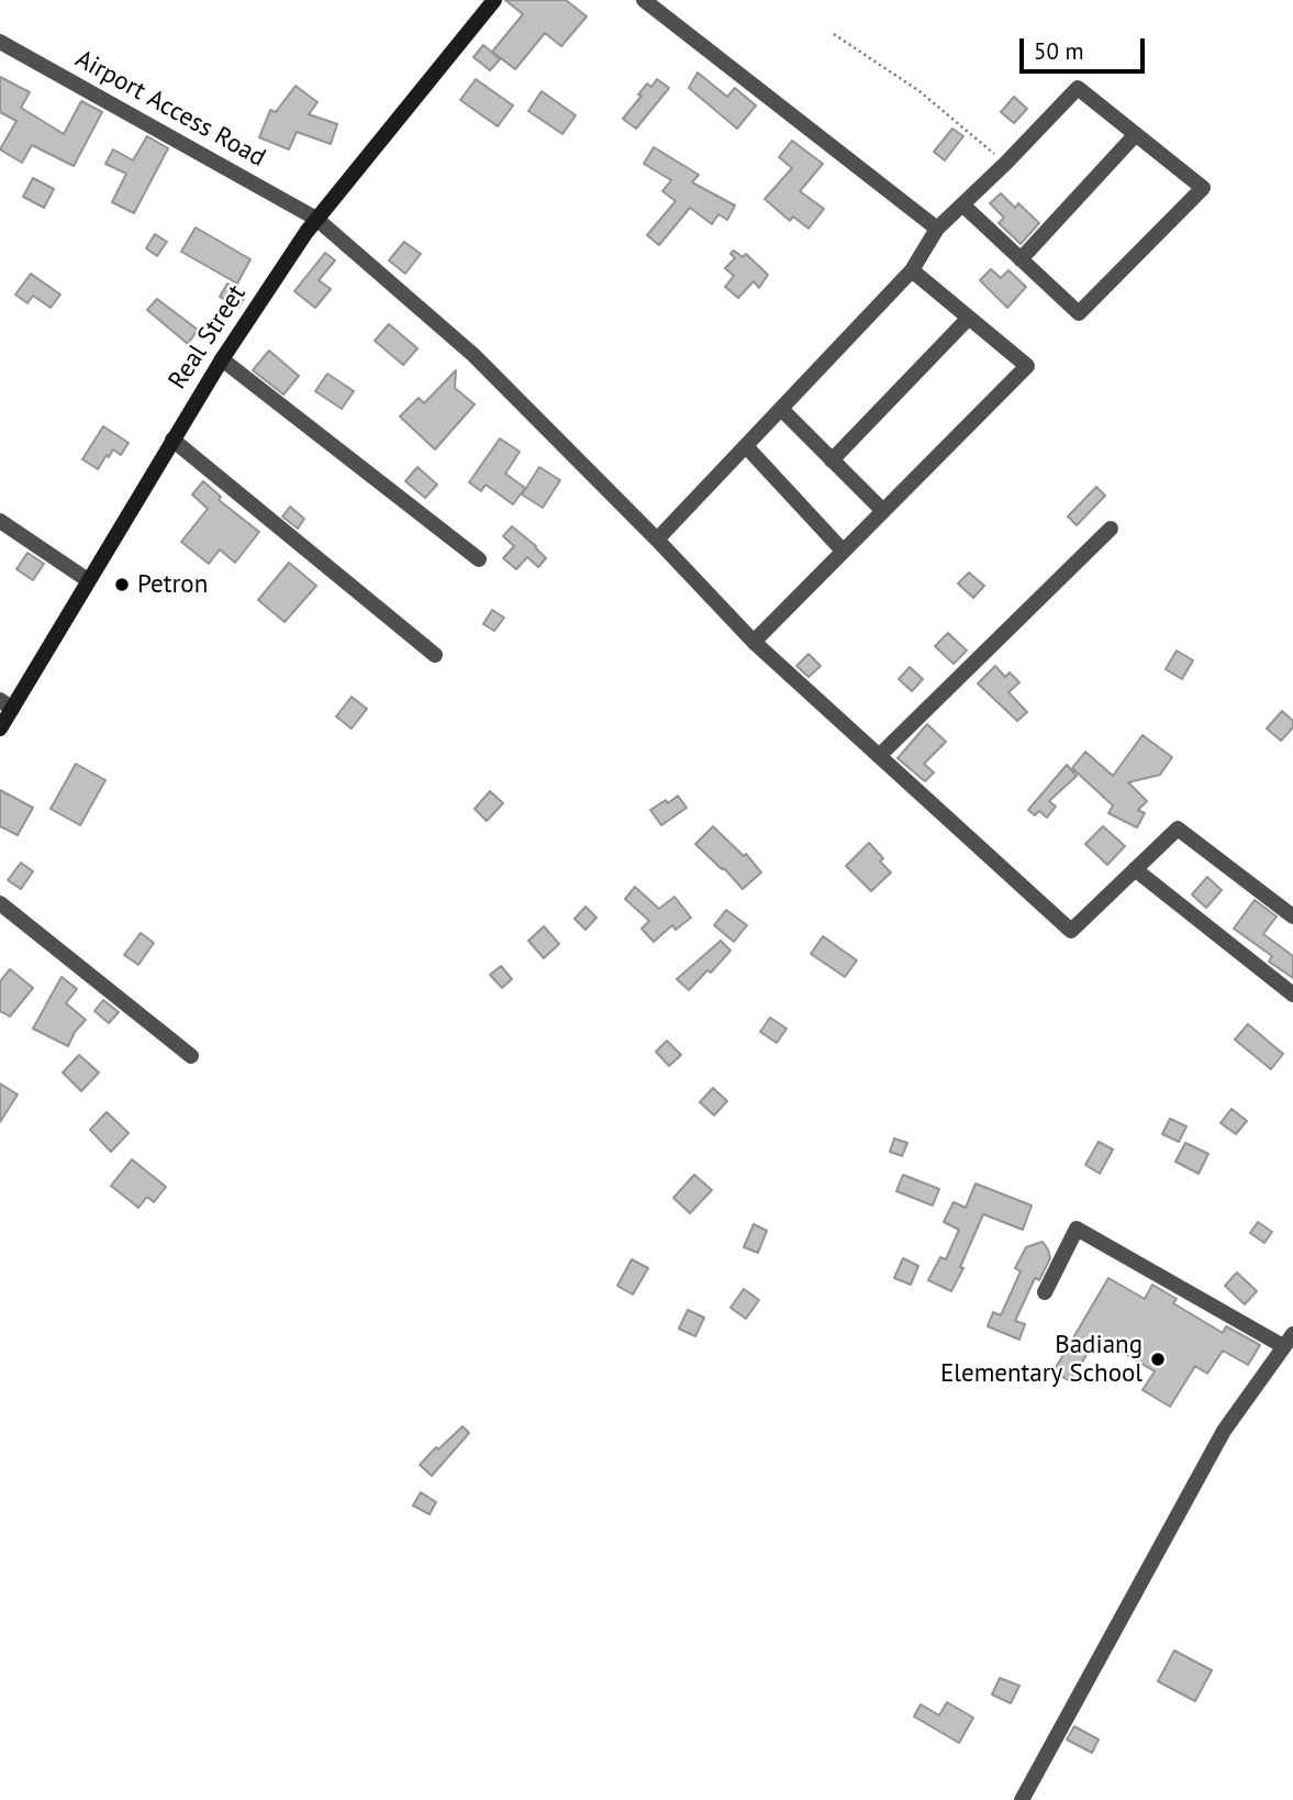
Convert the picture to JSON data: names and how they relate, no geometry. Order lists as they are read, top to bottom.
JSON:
{
  "streets": {
    "main road": ["Real Street"],
    "street": ["Airport Access Road"]
  },
  "crossings": [
    ["Airport Access Road", "Real Street"]
  ],
  "places": ["Petron", "Badiang Elementary School"],
  "scale_bar": "50 m"
}
